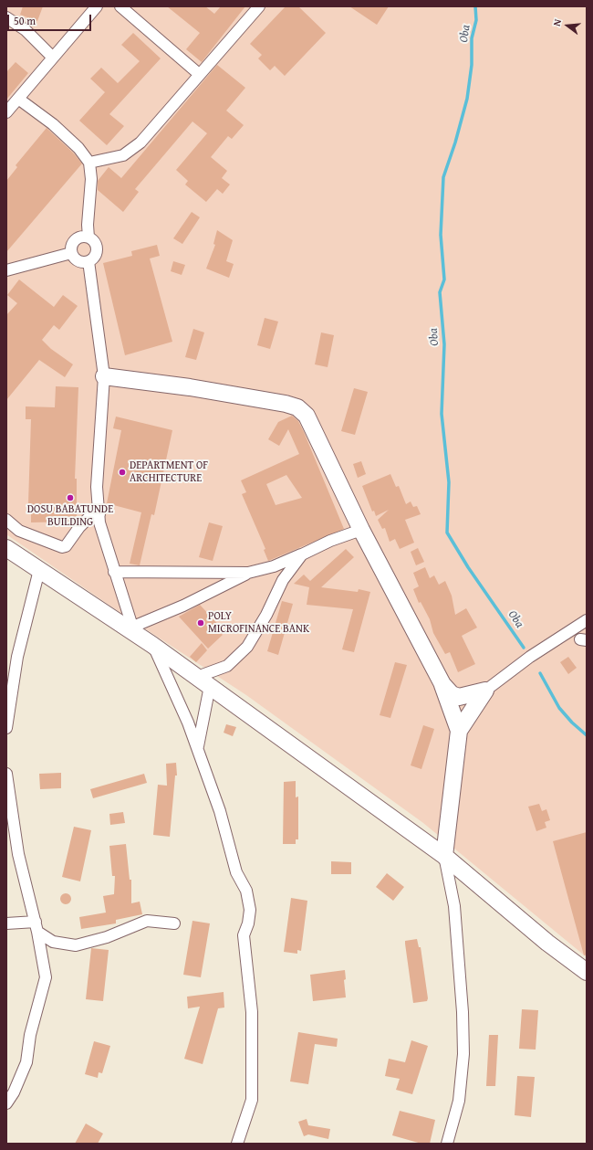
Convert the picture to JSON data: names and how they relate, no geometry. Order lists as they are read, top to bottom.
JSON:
{
  "water": ["Oba"],
  "places": ["DEPARTMENT OF ARCHITECTURE", "DOSU BABATUNDE BUILDING", "POLY MICROFINANCE BANK"],
  "scale_bar": "50 m",
  "north": "left"
}
